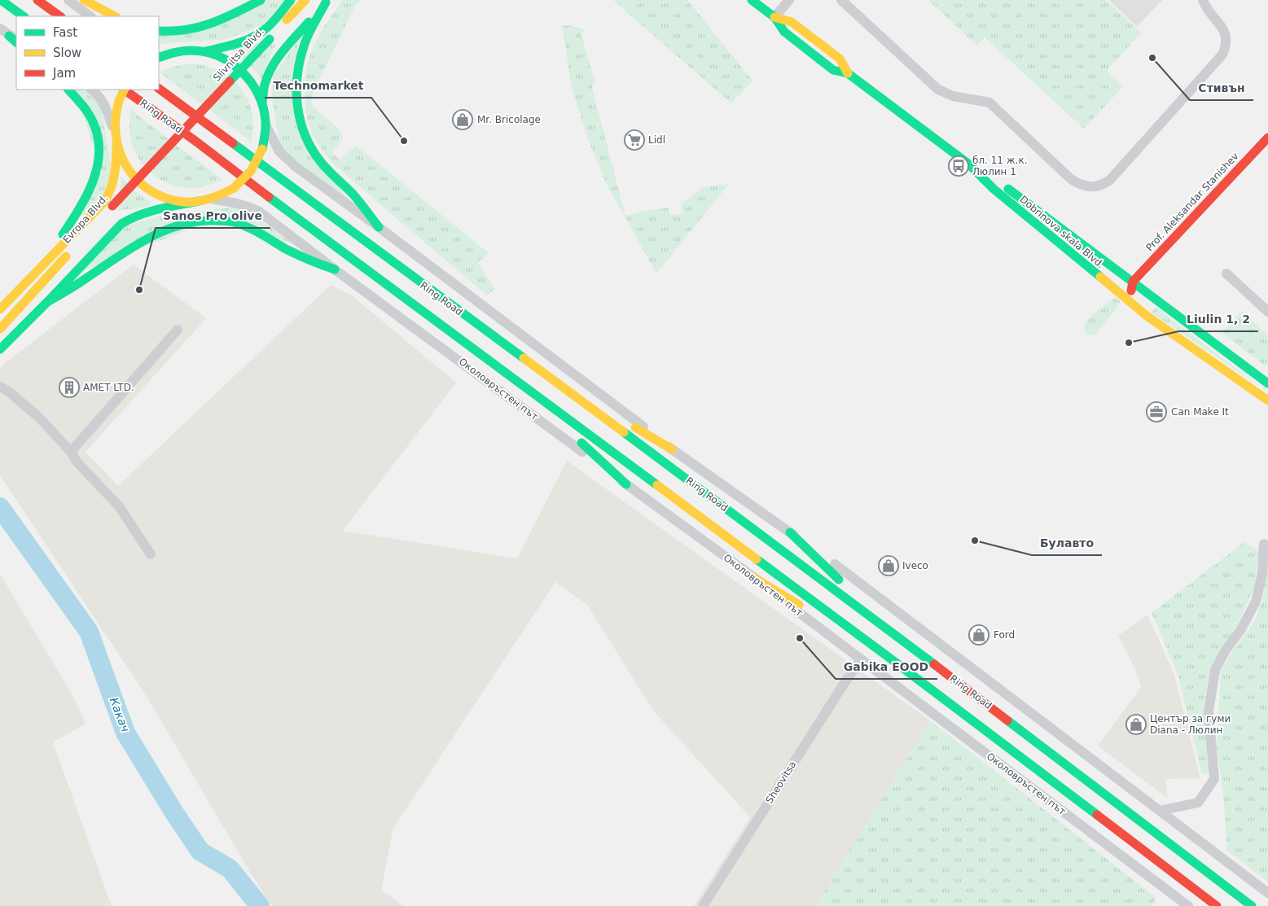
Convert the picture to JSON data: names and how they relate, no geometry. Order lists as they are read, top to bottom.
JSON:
{
  "streets": {
    "main road": [
      "Slivnitsa Blvd.",
      "Ring Road",
      "Prof. Aleksandar Stanishev",
      "Evropa Blvd.",
      "Dobrinova skala Blvd."
    ],
    "street": ["Околовръстен път", "Sheovitsa"]
  },
  "crossings": [
    ["Slivnitsa Blvd.", "Evropa Blvd."],
    ["Околовръстен път", "Sheovitsa"]
  ],
  "water": ["Какач"],
  "places": {
    "other": [
      "Стивън",
      "Technomarket",
      "Sanos Pro olive",
      "Liulin 1, 2",
      "Булавто",
      "Gabika EOOD"
    ],
    "shop": [
      "Mr. Bricolage",
      "Iveco",
      "Ford",
      "Център за гуми Diana - Люлин"
    ],
    "supermarket": ["Lidl"],
    "bus stop": ["бл. 11 ж.к. Люлин 1"],
    "building": ["AMET LTD."],
    "office": ["Can Make It"]
  },
  "legend": ["Fast", "Slow", "Jam"]
}
